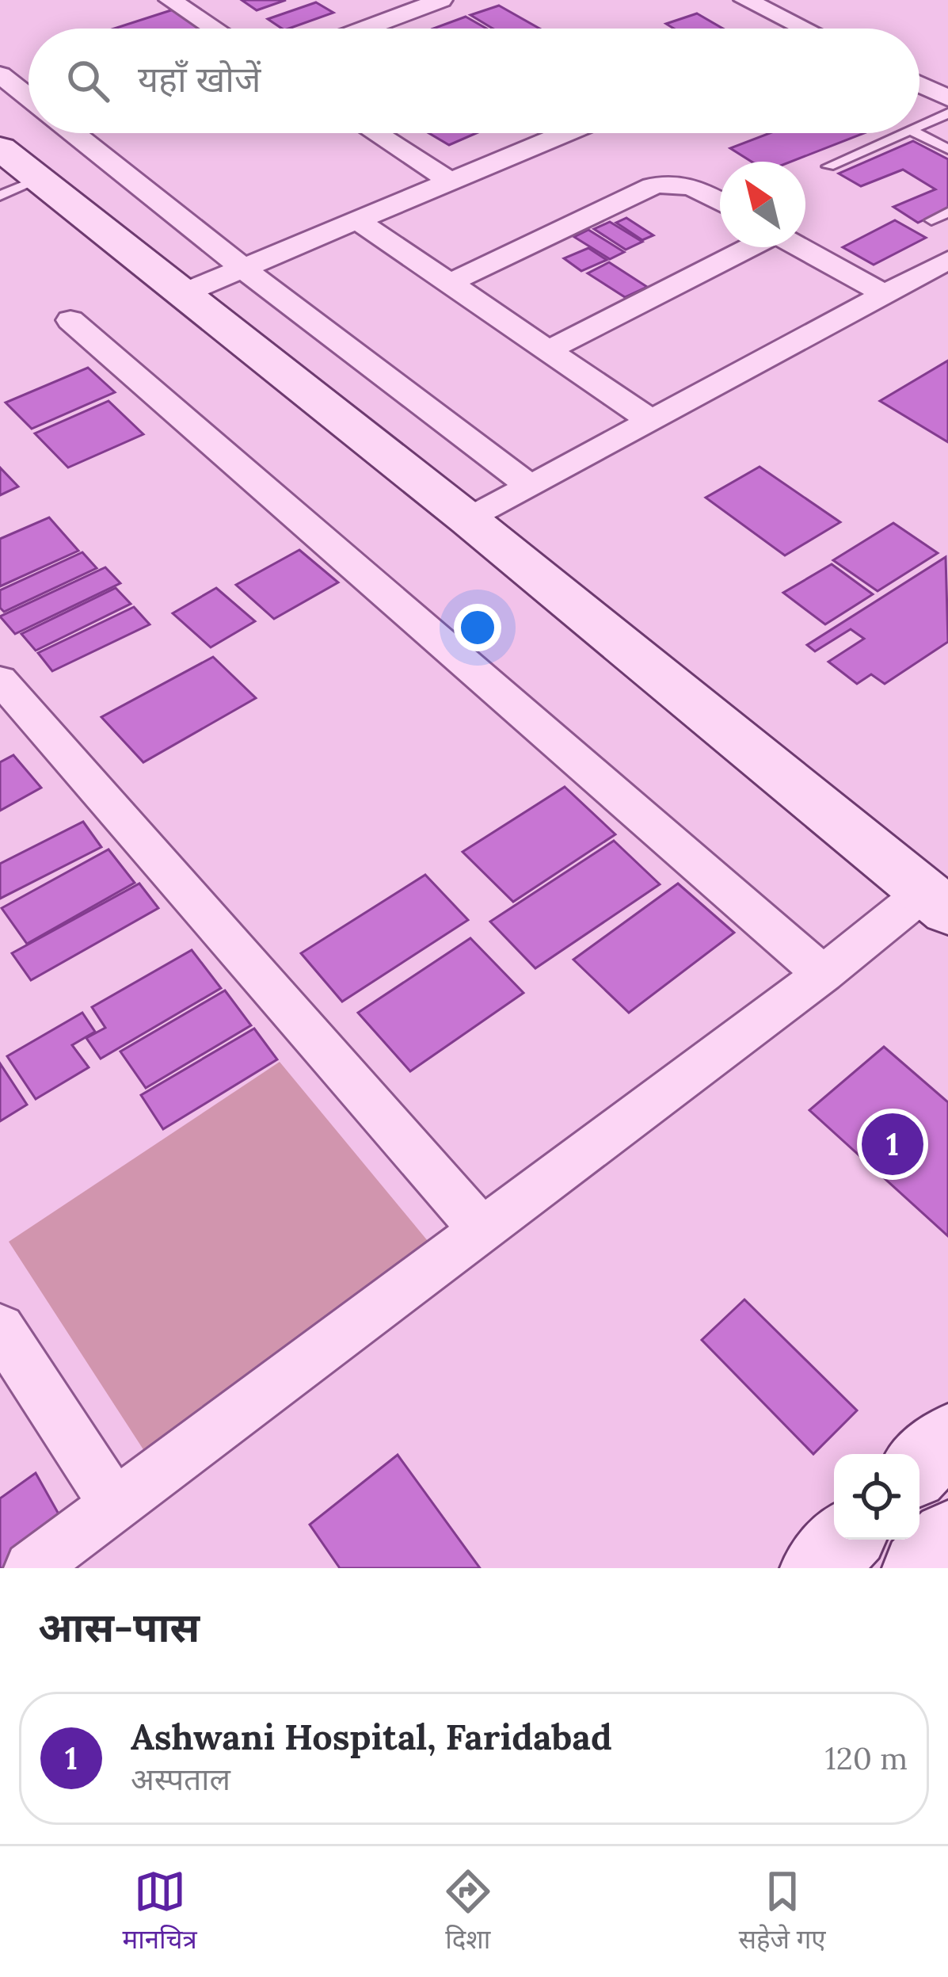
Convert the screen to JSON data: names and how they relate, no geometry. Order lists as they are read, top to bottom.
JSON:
{
  "north": "top left",
  "page": {
    "search": "यहाँ खोजें",
    "pins": "1",
    "heading": "आस-पास",
    "list": [
      {
        "mark": "1",
        "name": "Ashwani Hospital, Faridabad",
        "note": "अस्पताल",
        "value": "120 m"
      }
    ],
    "nav": ["मानचित्र", "दिशा", "सहेजे गए"]
  }
}
